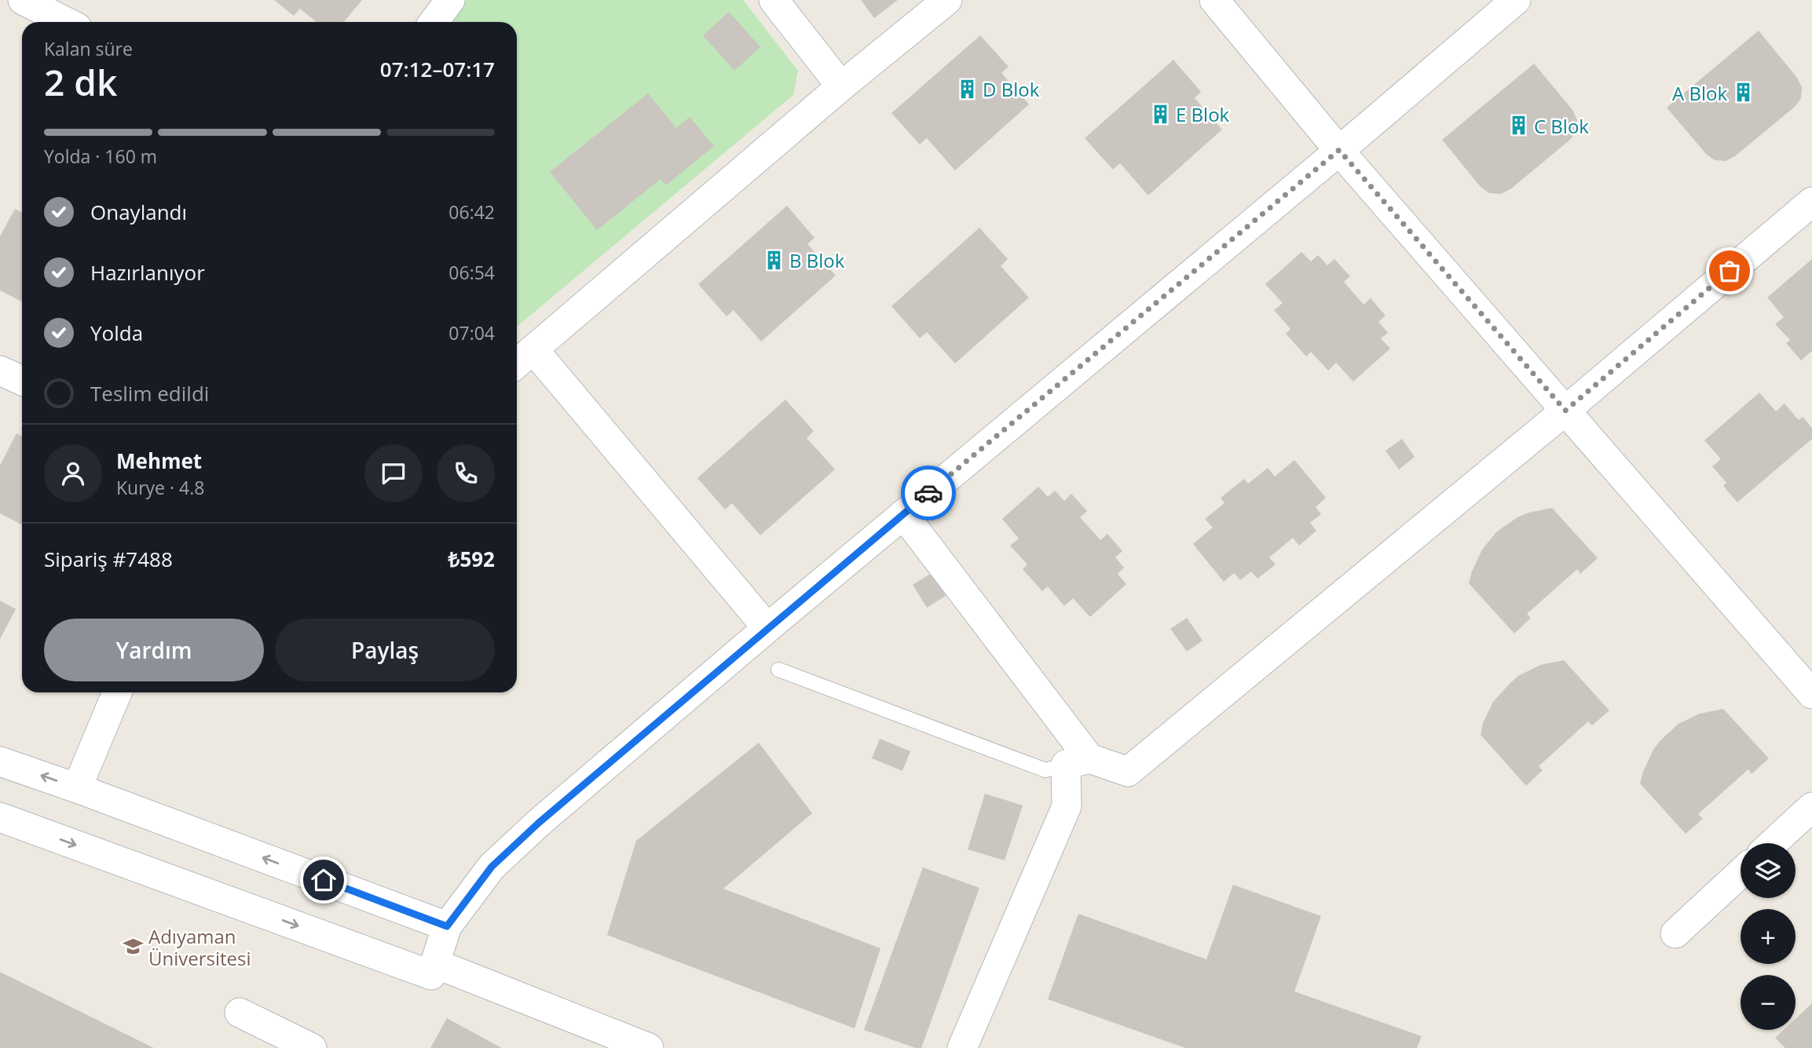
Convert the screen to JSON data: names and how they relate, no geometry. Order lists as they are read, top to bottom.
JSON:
{
  "places": {
    "building": [
      "D Blok",
      "A Blok",
      "E Blok",
      "C Blok",
      "B Blok"
    ],
    "school or university": ["Adıyaman Üniversitesi"]
  },
  "page": {
    "heading": ["2 dk", "Kalan süre", "07:12–07:17"],
    "panel": [
      "Mehmet",
      "Kurye · 4.8",
      "Sipariş #7488",
      "₺592"
    ],
    "bar": "Yolda · 160 m",
    "list": [
      ["Onaylandı", "06:42"],
      ["Hazırlanıyor", "06:54"],
      ["Yolda", "07:04"],
      "Teslim edildi"
    ],
    "buttons": ["Yardım", "Paylaş"],
    "map_buttons": ["+", "−"]
  }
}
